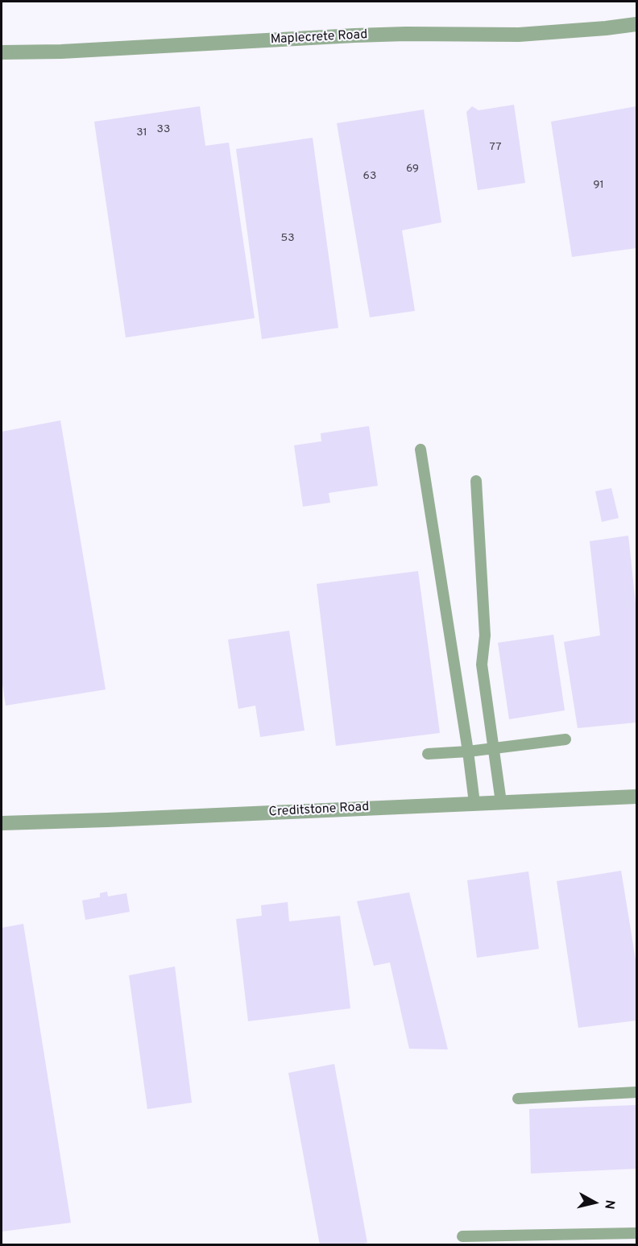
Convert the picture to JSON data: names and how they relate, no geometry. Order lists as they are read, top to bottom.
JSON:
{
  "streets": {
    "street": ["Maplecrete Road", "Creditstone Road"]
  },
  "house_numbers": [
    "33",
    "31",
    "77",
    "69",
    "63",
    "91",
    "53"
  ],
  "north": "right"
}
